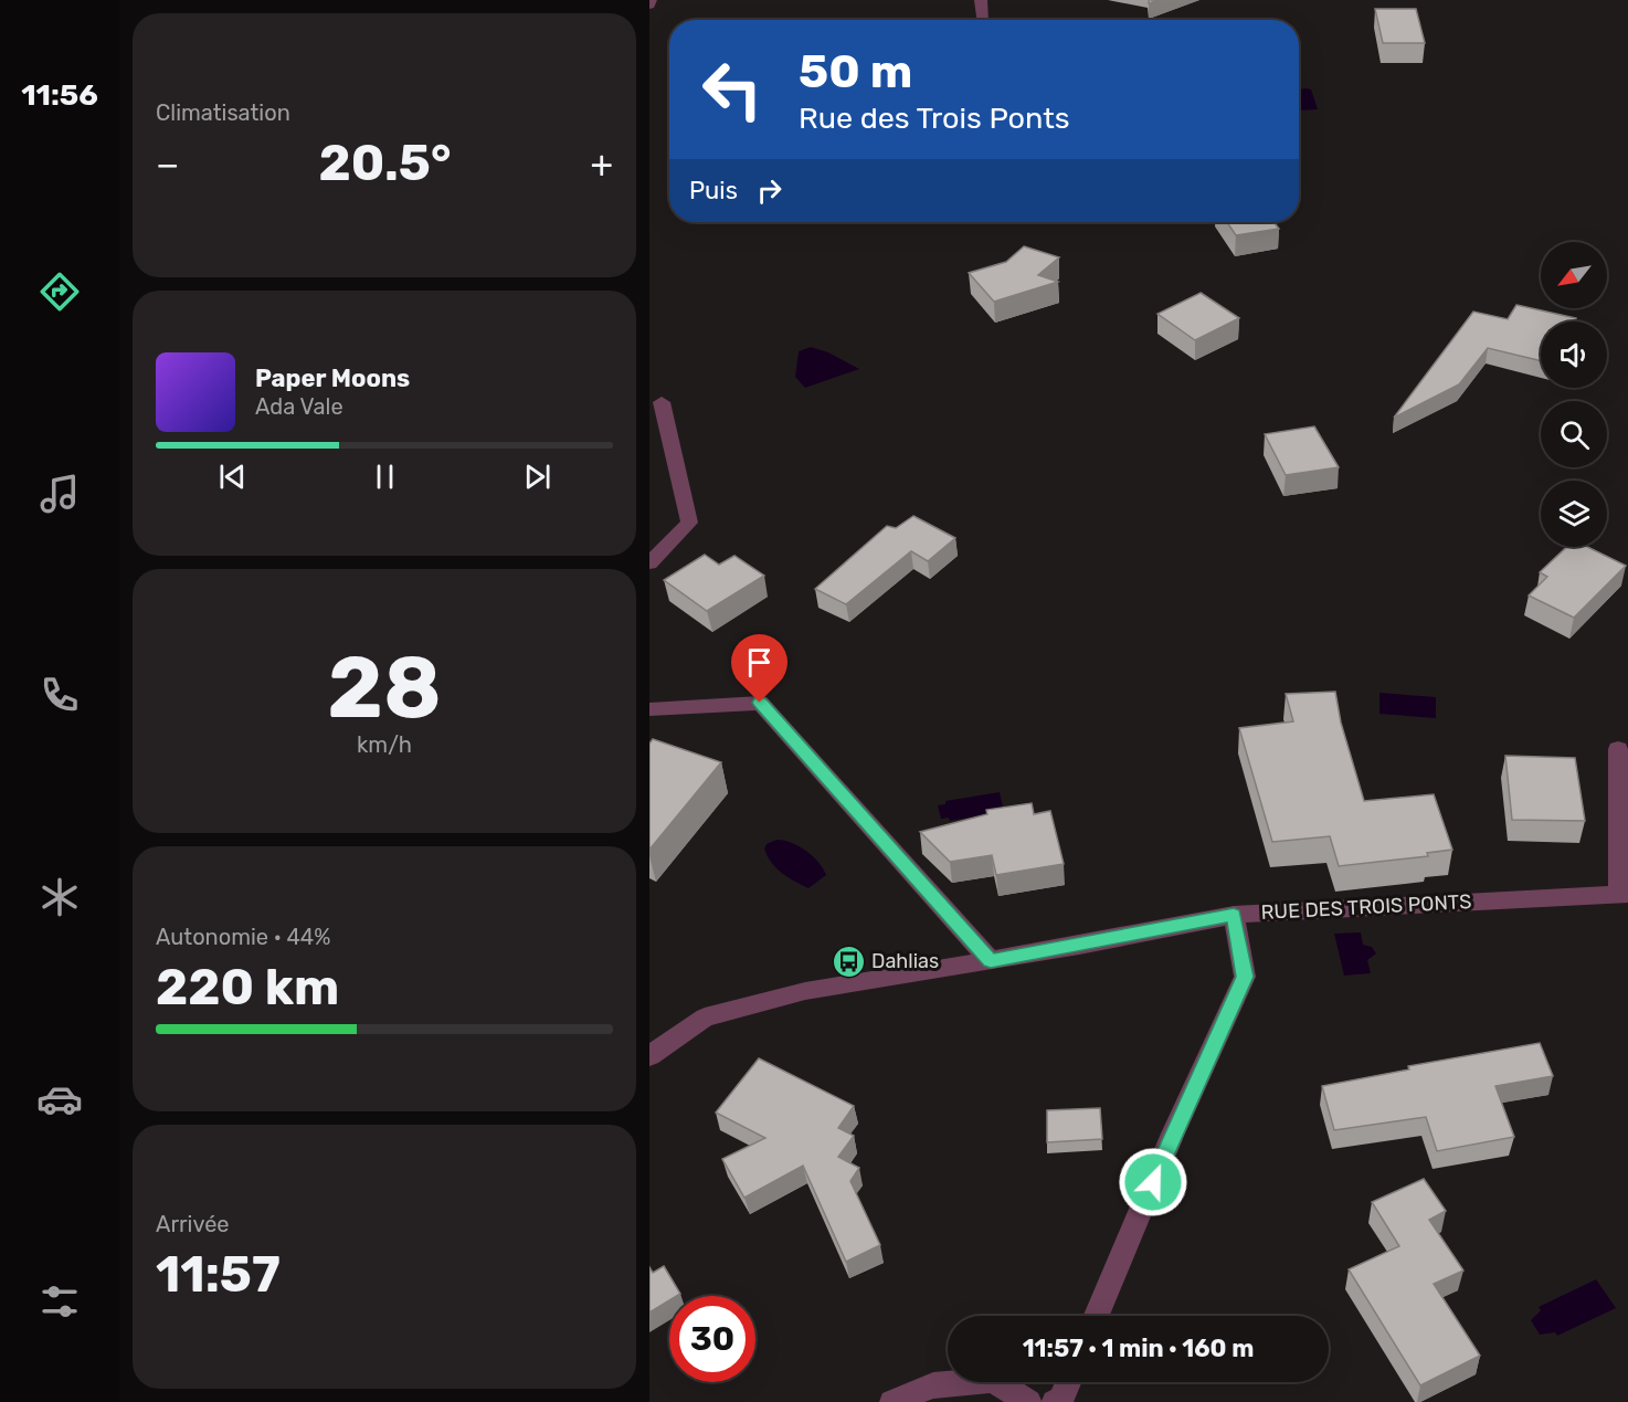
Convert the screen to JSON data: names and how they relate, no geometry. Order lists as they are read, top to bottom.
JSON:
{
  "streets": {
    "street": ["RUE DES TROIS PONTS"]
  },
  "places": {
    "bus stop": ["Dahlias"]
  },
  "north": "bottom left",
  "page": {
    "tabs": "11:56",
    "tile": [
      "Climatisation",
      ["28", "km/h"],
      ["Autonomie · 44%", "220 km"],
      ["Arrivée", "11:57"]
    ],
    "turn": ["50 m", "Rue des Trois Ponts"],
    "heat": ["−", "20.5°", "+"],
    "then": "Puis",
    "song": ["Paper Moons", "Ada Vale"],
    "limit": "30",
    "trip": "11:57 · 1 min · 160 m"
  }
}
